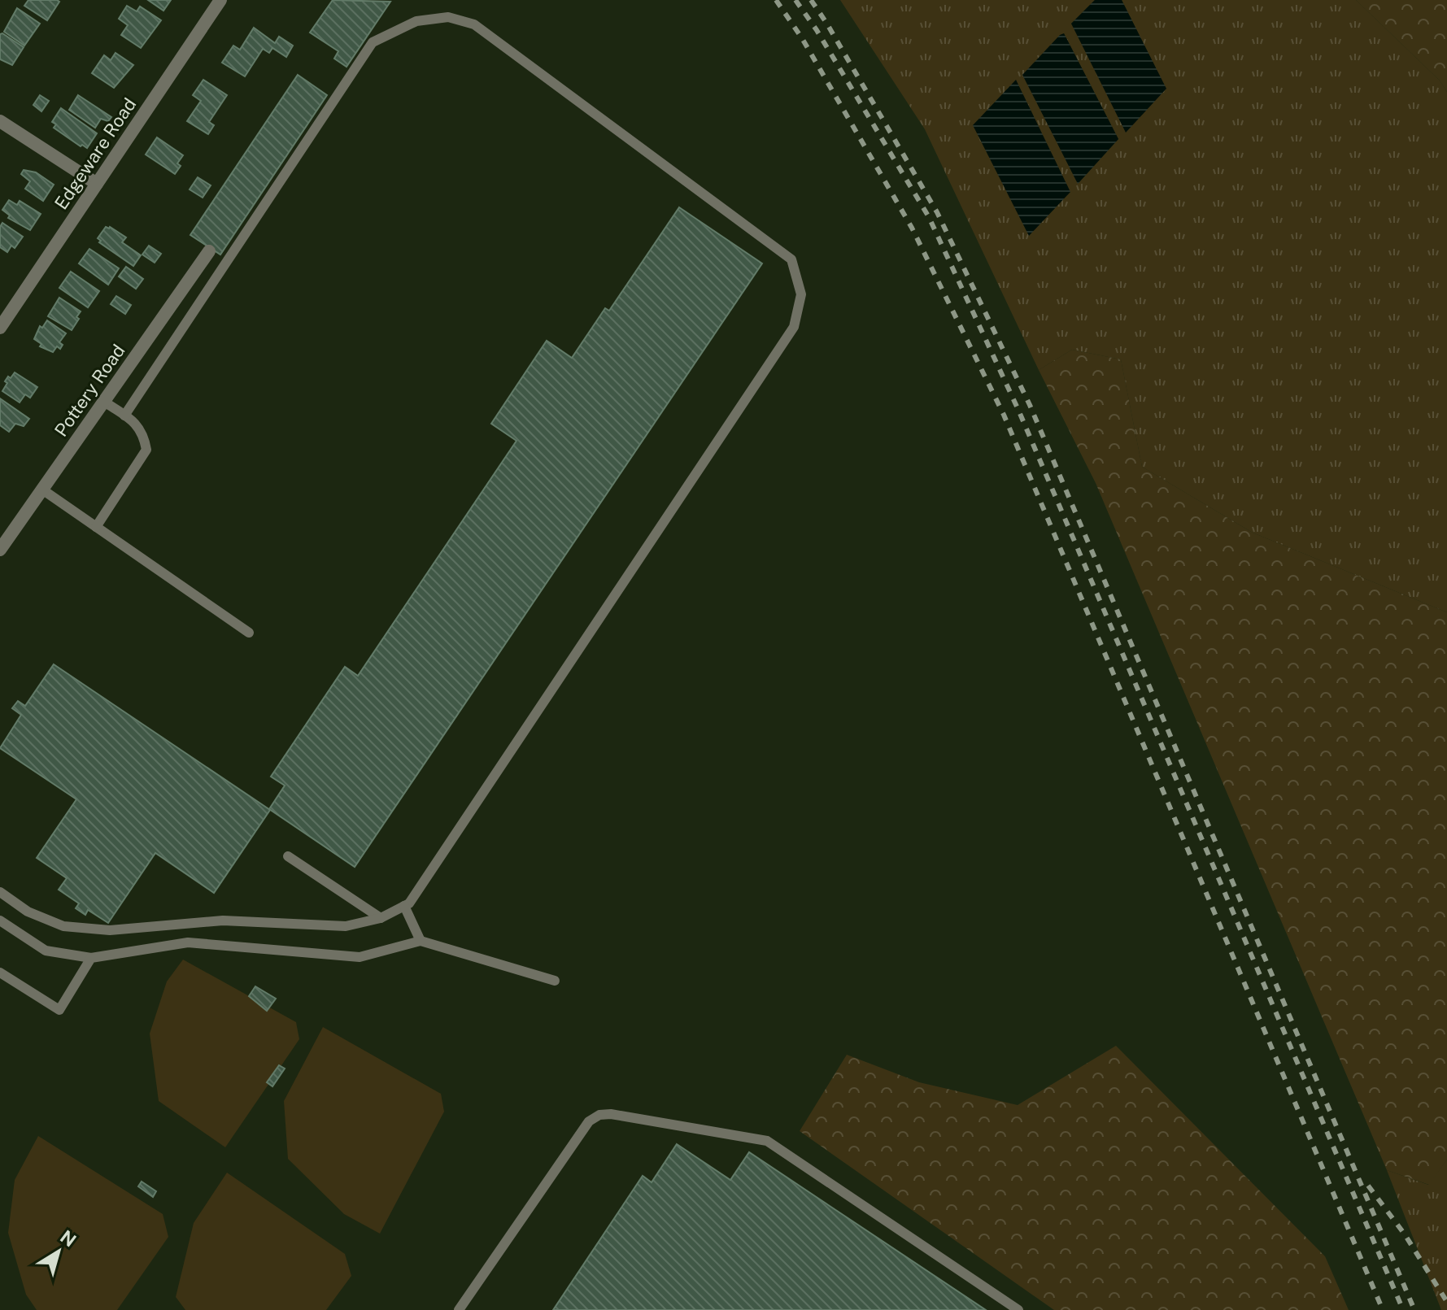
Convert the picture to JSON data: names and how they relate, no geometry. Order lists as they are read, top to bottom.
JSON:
{
  "streets": {
    "street": ["Edgeware Road", "Pottery Road"]
  },
  "north": "top right"
}
